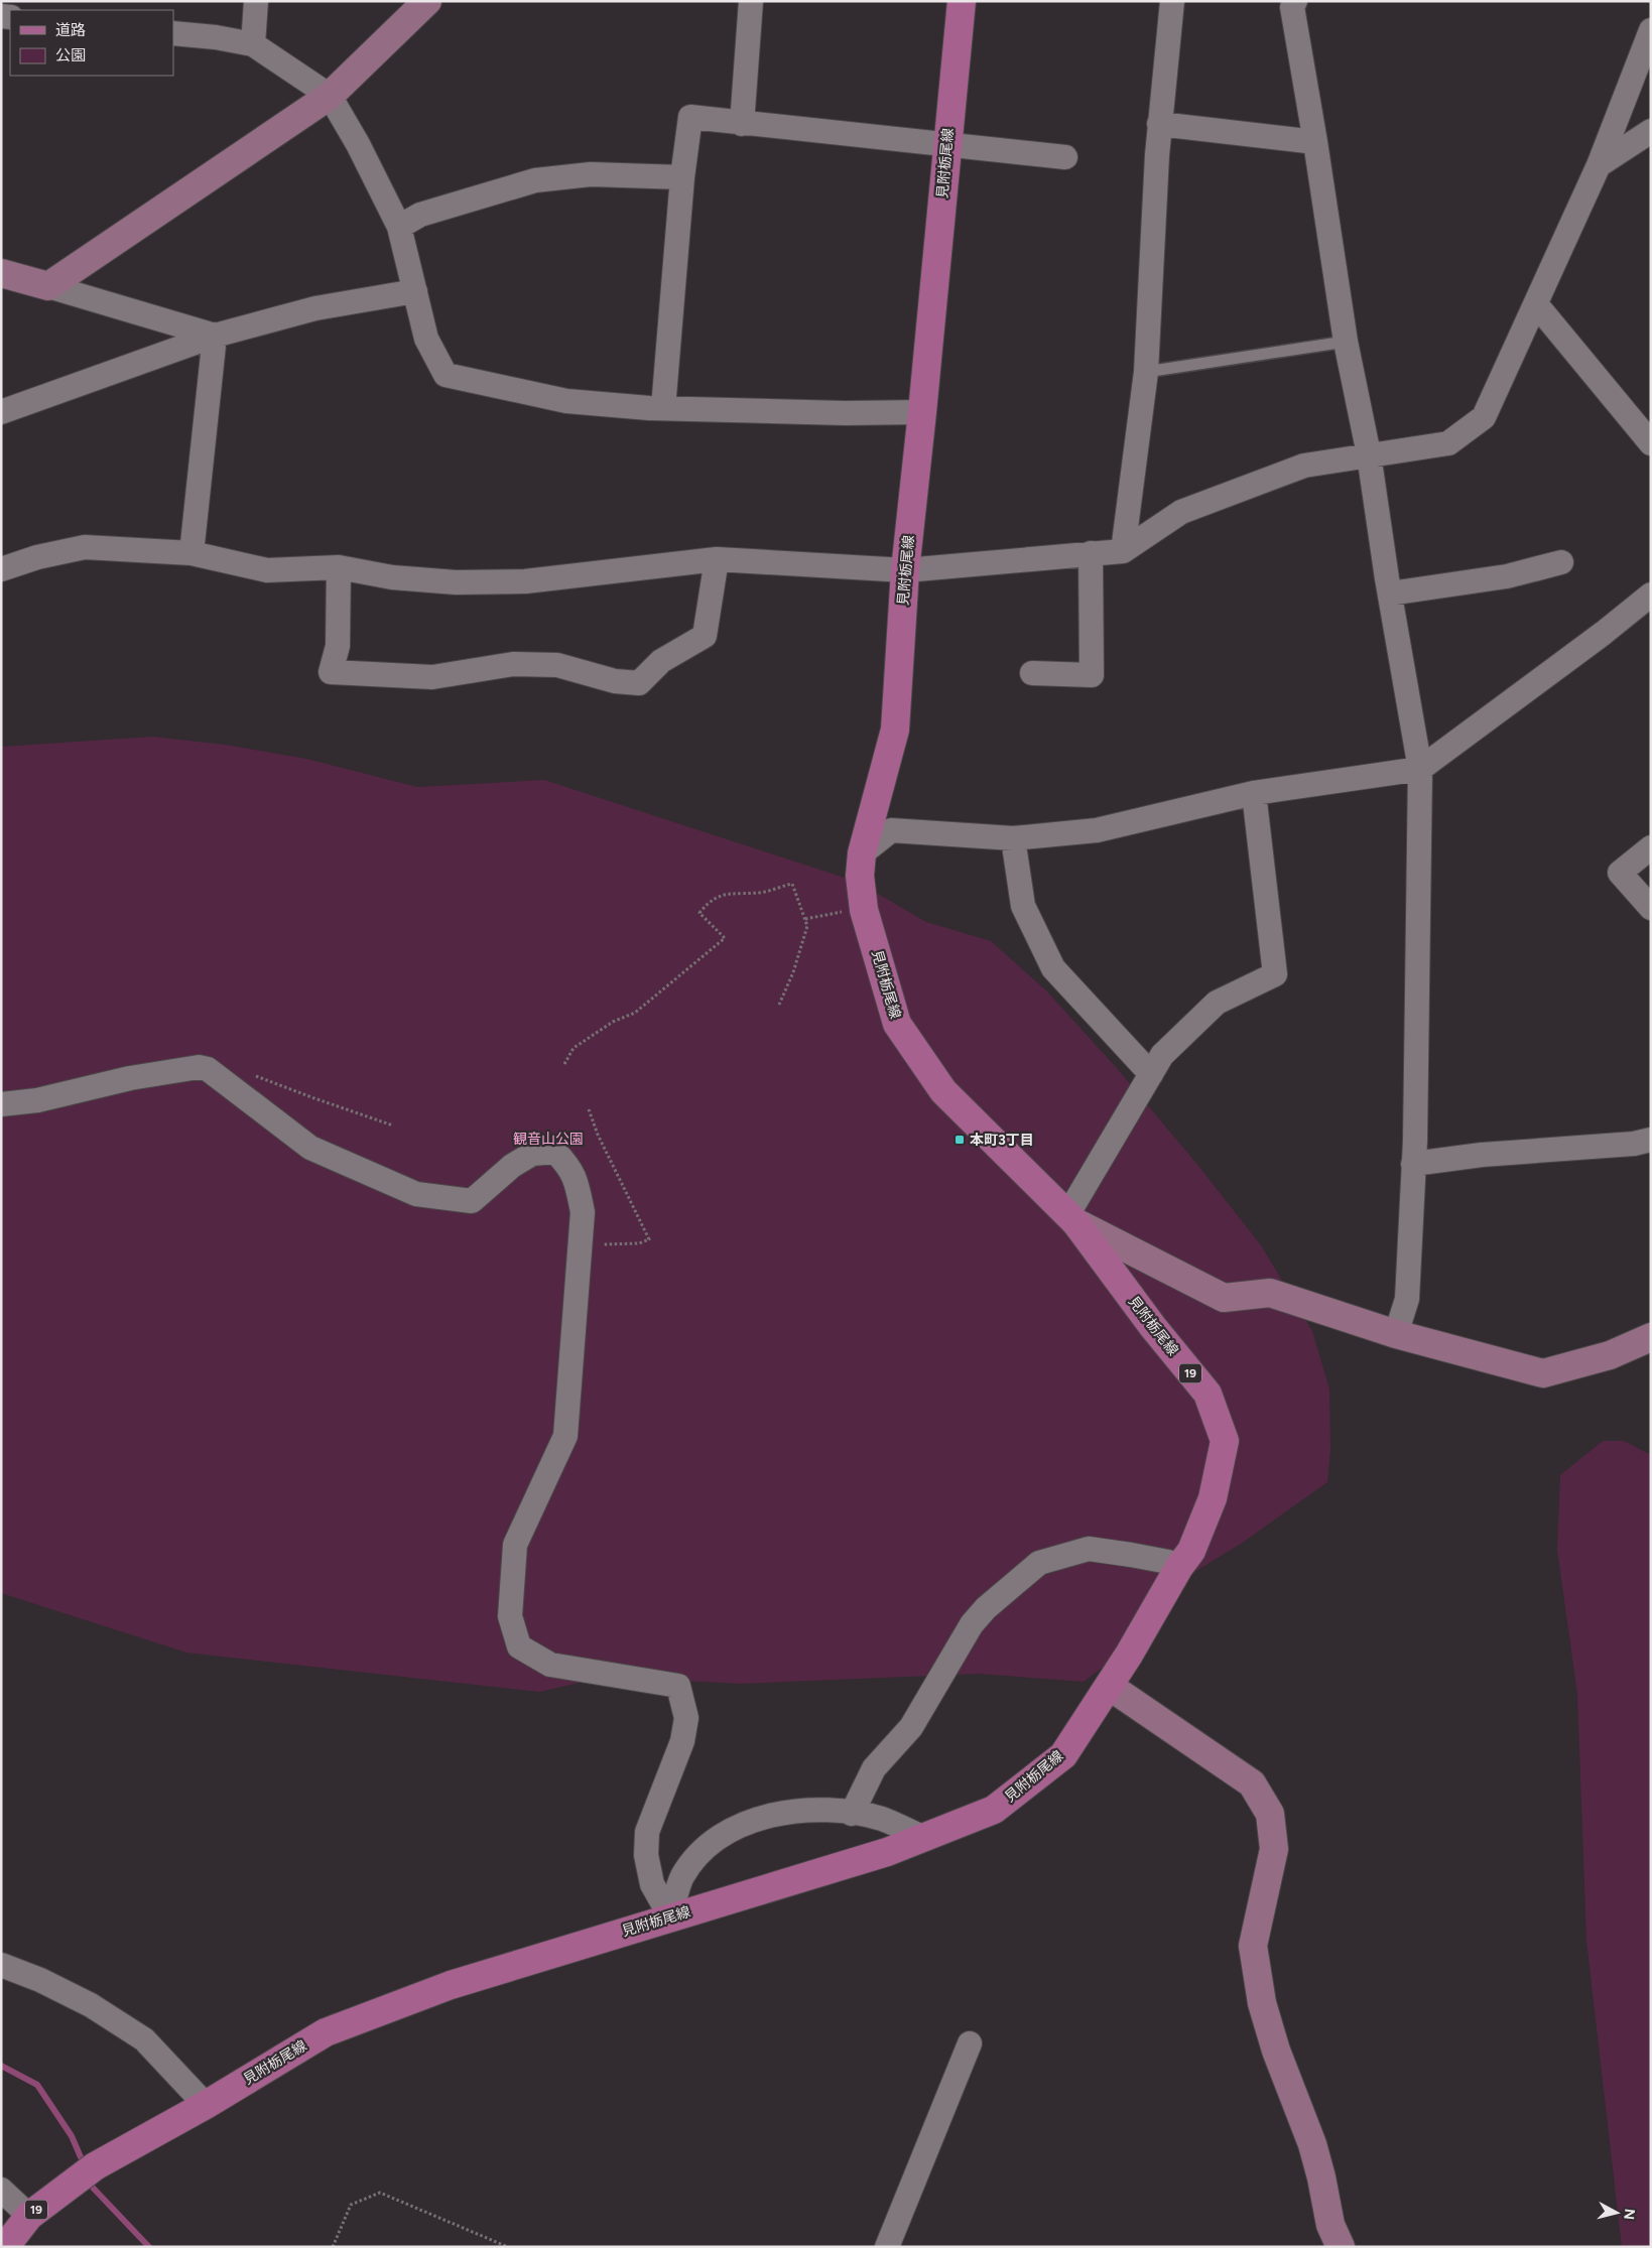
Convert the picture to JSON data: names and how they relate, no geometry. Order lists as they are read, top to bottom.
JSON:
{
  "streets": {
    "main road": ["見附栃尾線", "19"]
  },
  "parks": ["観音山公園"],
  "places": {
    "transit": ["本町3丁目"]
  },
  "legend": ["道路", "公園"],
  "north": "right"
}
